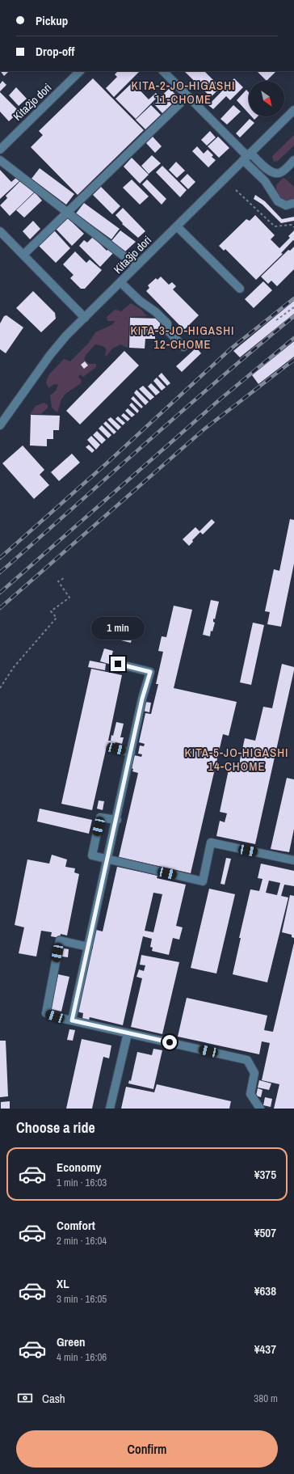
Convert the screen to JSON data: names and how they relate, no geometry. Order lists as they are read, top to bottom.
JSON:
{
  "streets": {
    "street": ["Kita2jo dori", "Kita3jo dori"]
  },
  "districts": ["KITA-2-JO-HIGASHI 11-CHOME", "KITA-3-JO-HIGASHI 12-CHOME", "KITA-5-JO-HIGASHI 14-CHOME"],
  "north": "bottom right",
  "page": {
    "banner": ["Pickup", "Drop-off"],
    "bubble": "1 min",
    "heading": "Choose a ride",
    "list": [
      {
        "name": "Economy",
        "note": "1 min · 16:03",
        "value": "¥375"
      },
      {
        "name": "Comfort",
        "note": "2 min · 16:04",
        "value": "¥507"
      },
      {
        "name": "XL",
        "note": "3 min · 16:05",
        "value": "¥638"
      },
      {
        "name": "Green",
        "note": "4 min · 16:06",
        "value": "¥437"
      }
    ],
    "pay": ["Cash", "380 m"],
    "buttons": "Confirm"
  }
}
